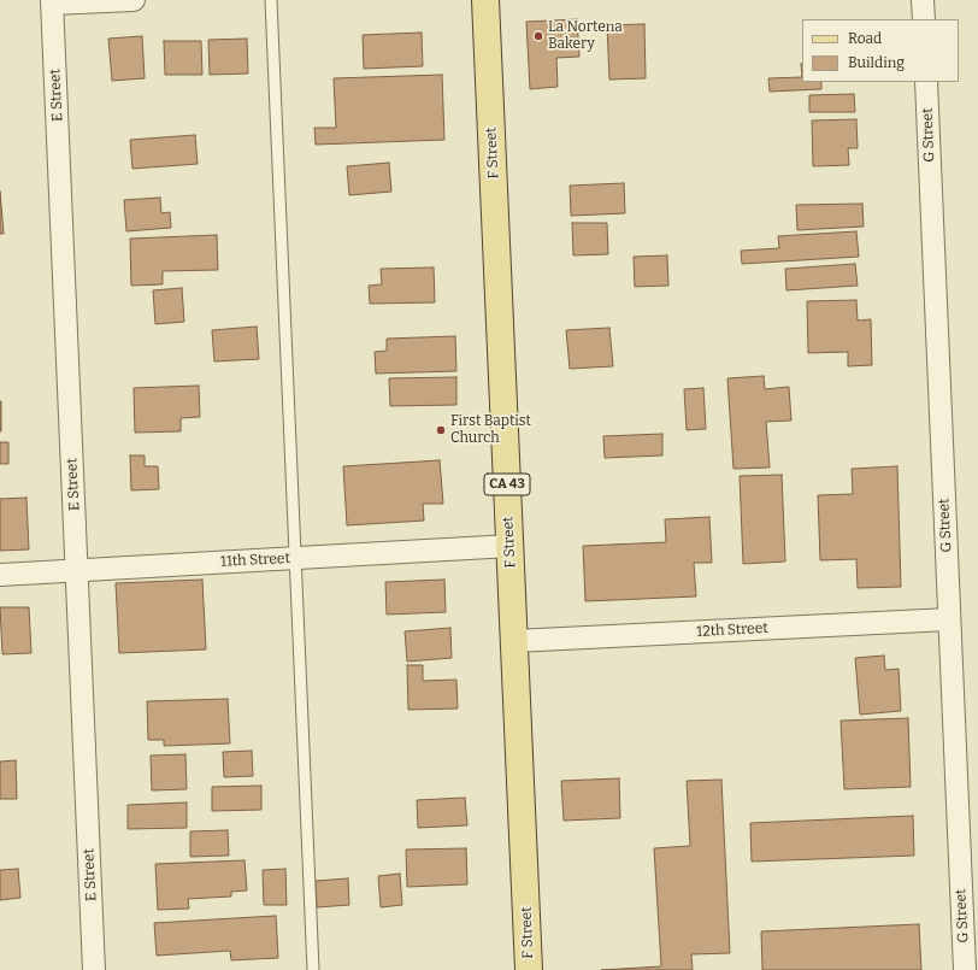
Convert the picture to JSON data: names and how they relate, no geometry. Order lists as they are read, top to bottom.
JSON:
{
  "streets": {
    "main road": ["F Street", "CA 43"],
    "street": [
      "E Street",
      "G Street",
      "11th Street",
      "12th Street"
    ]
  },
  "crossings": [
    ["E Street", "11th Street"],
    ["G Street", "12th Street"],
    ["F Street", "11th Street"],
    ["F Street", "12th Street"]
  ],
  "places": ["La Nortena Bakery", "First Baptist Church"],
  "legend": ["Road", "Building"]
}
